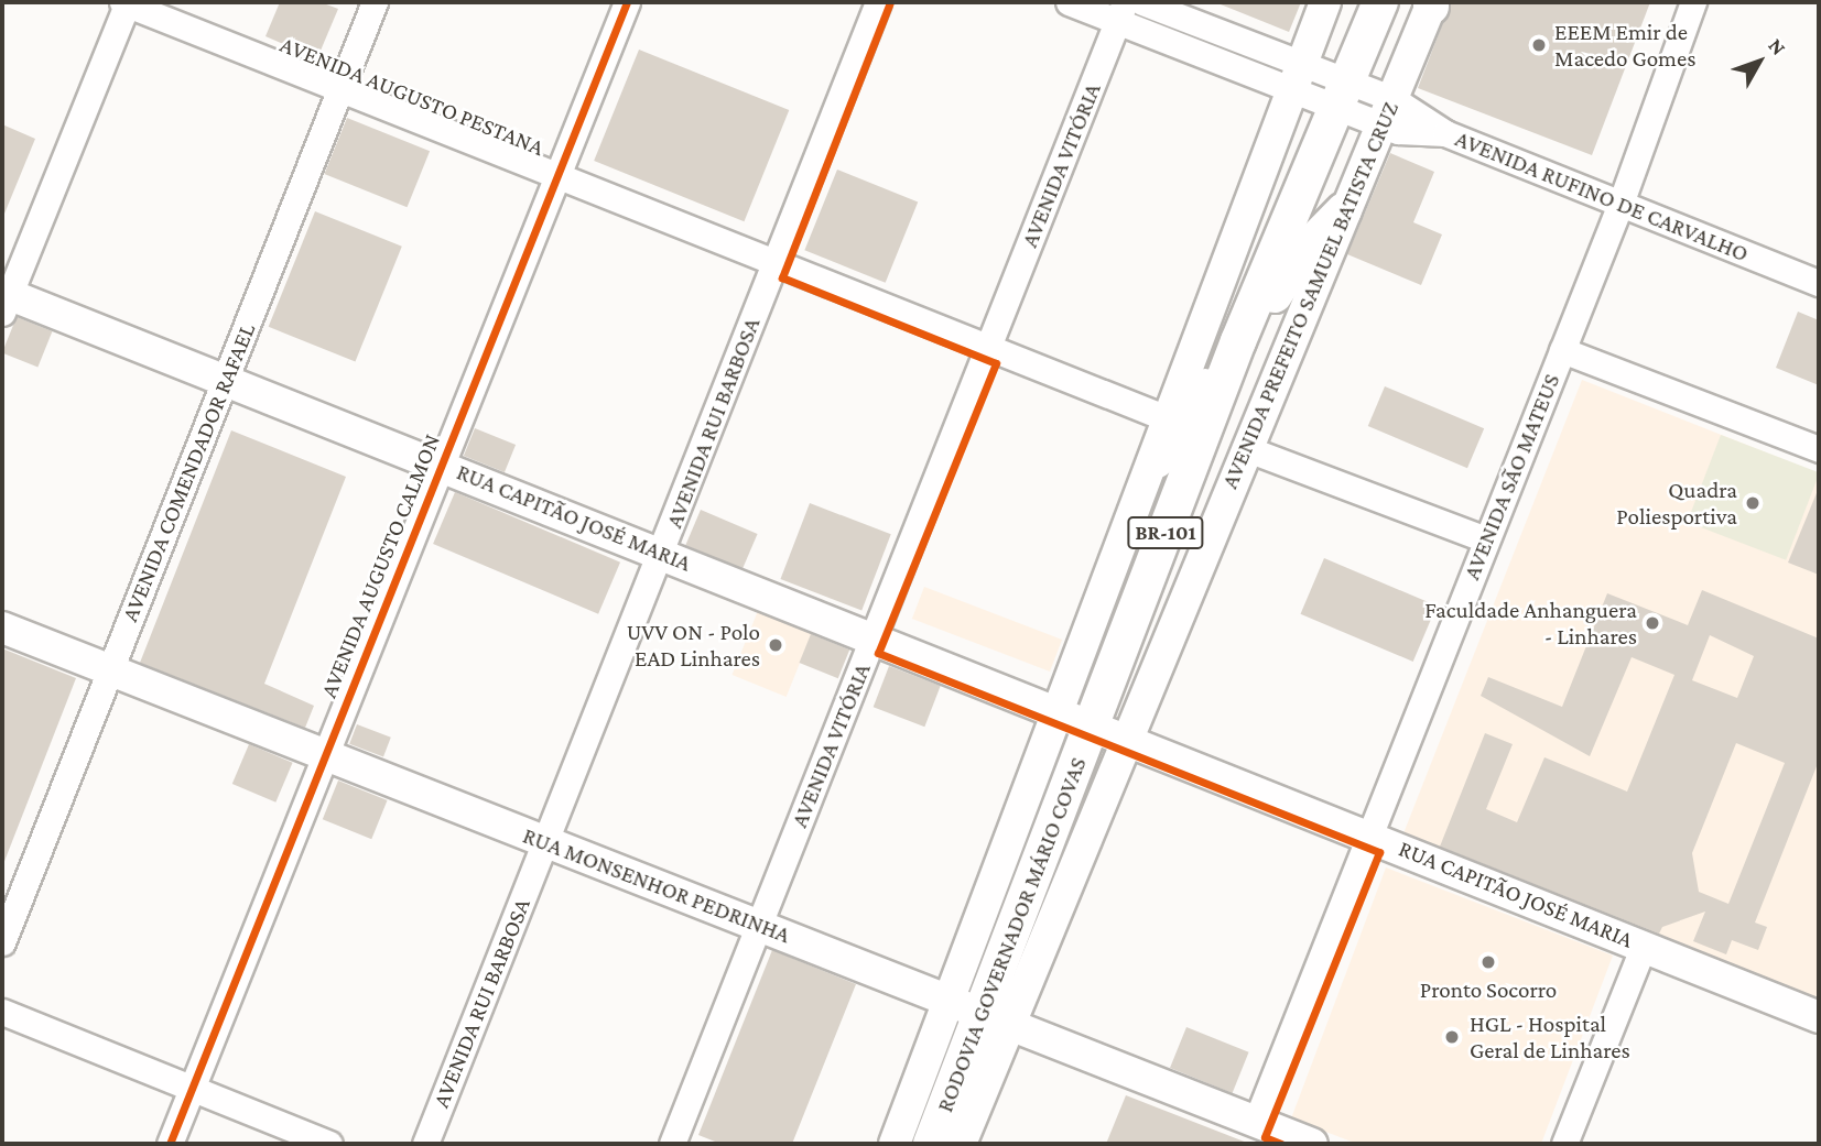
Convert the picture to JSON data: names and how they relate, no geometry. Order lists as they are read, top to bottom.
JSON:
{
  "streets": {
    "highway": ["AVENIDA PREFEITO SAMUEL BATISTA CRUZ", "BR-101", "RODOVIA GOVERNADOR MÁRIO COVAS"],
    "main road": ["RUA CAPITÃO JOSÉ MARIA", "RUA MONSENHOR PEDRINHA"],
    "street": [
      "AVENIDA AUGUSTO PESTANA",
      "AVENIDA VITÓRIA",
      "AVENIDA RUFINO DE CARVALHO",
      "AVENIDA RUI BARBOSA",
      "AVENIDA COMENDADOR RAFAEL",
      "AVENIDA SÃO MATEUS",
      "AVENIDA AUGUSTO CALMON"
    ]
  },
  "crossings": [
    ["AVENIDA AUGUSTO PESTANA", "AVENIDA VITÓRIA"],
    ["AVENIDA AUGUSTO PESTANA", "AVENIDA PREFEITO SAMUEL BATISTA CRUZ"],
    ["AVENIDA AUGUSTO PESTANA", "AVENIDA RUI BARBOSA"],
    ["AVENIDA AUGUSTO PESTANA", "AVENIDA COMENDADOR RAFAEL"],
    ["AVENIDA AUGUSTO PESTANA", "AVENIDA AUGUSTO CALMON"],
    ["AVENIDA VITÓRIA", "RUA CAPITÃO JOSÉ MARIA"],
    ["AVENIDA VITÓRIA", "RUA MONSENHOR PEDRINHA"],
    ["AVENIDA RUFINO DE CARVALHO", "AVENIDA PREFEITO SAMUEL BATISTA CRUZ"],
    ["AVENIDA RUFINO DE CARVALHO", "AVENIDA SÃO MATEUS"],
    ["AVENIDA RUFINO DE CARVALHO", "RODOVIA GOVERNADOR MÁRIO COVAS"],
    ["AVENIDA PREFEITO SAMUEL BATISTA CRUZ", "RUA CAPITÃO JOSÉ MARIA"],
    ["AVENIDA PREFEITO SAMUEL BATISTA CRUZ", "RUA MONSENHOR PEDRINHA"],
    ["AVENIDA PREFEITO SAMUEL BATISTA CRUZ", "RODOVIA GOVERNADOR MÁRIO COVAS"],
    ["AVENIDA RUI BARBOSA", "RUA CAPITÃO JOSÉ MARIA"],
    ["AVENIDA RUI BARBOSA", "RUA MONSENHOR PEDRINHA"],
    ["AVENIDA COMENDADOR RAFAEL", "RUA CAPITÃO JOSÉ MARIA"],
    ["AVENIDA COMENDADOR RAFAEL", "RUA MONSENHOR PEDRINHA"],
    ["AVENIDA SÃO MATEUS", "RUA CAPITÃO JOSÉ MARIA"],
    ["AVENIDA SÃO MATEUS", "RUA MONSENHOR PEDRINHA"],
    ["RUA CAPITÃO JOSÉ MARIA", "AVENIDA AUGUSTO CALMON"],
    ["RUA CAPITÃO JOSÉ MARIA", "RODOVIA GOVERNADOR MÁRIO COVAS"],
    ["AVENIDA AUGUSTO CALMON", "RUA MONSENHOR PEDRINHA"],
    ["RUA MONSENHOR PEDRINHA", "RODOVIA GOVERNADOR MÁRIO COVAS"]
  ],
  "places": [
    "EEEM Emir de Macedo Gomes",
    "Quadra Poliesportiva",
    "Faculdade Anhanguera - Linhares",
    "UVV ON - Polo EAD Linhares",
    "Pronto Socorro",
    "HGL - Hospital Geral de Linhares"
  ],
  "north": "top right"
}
